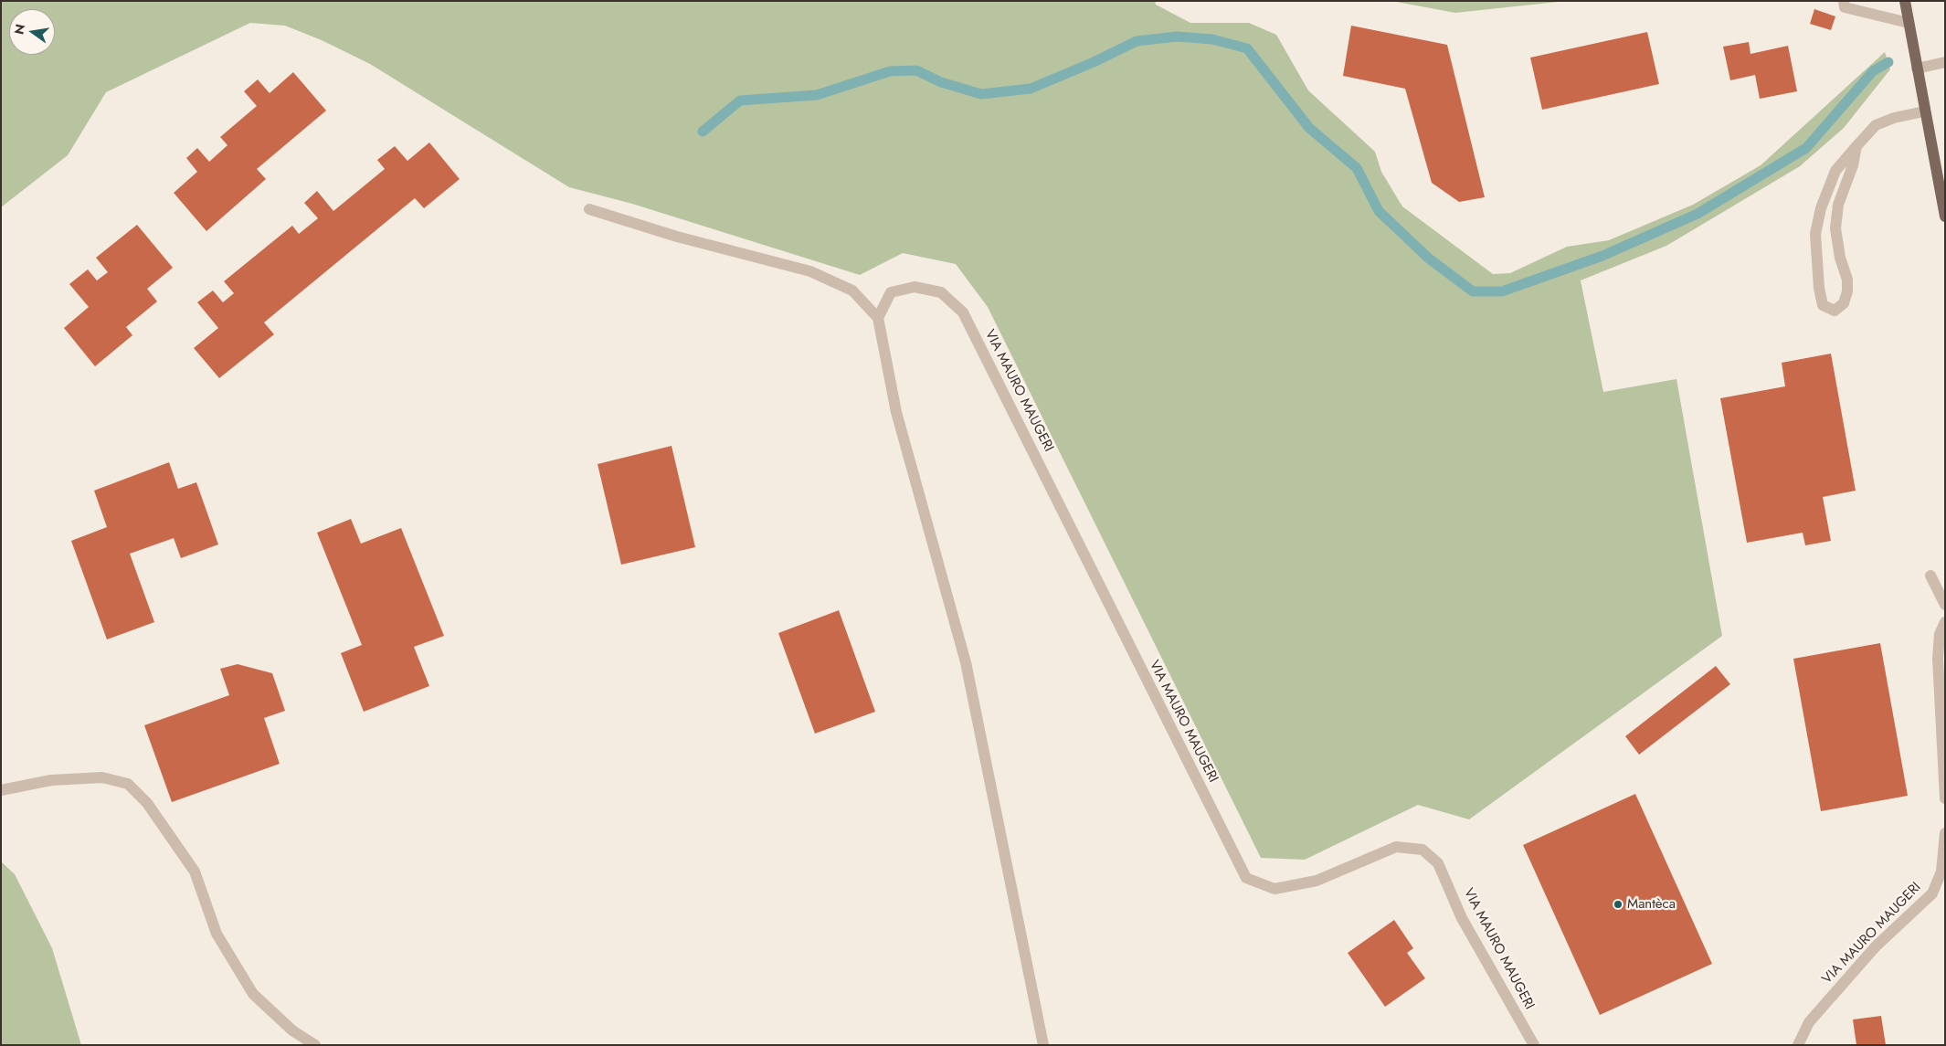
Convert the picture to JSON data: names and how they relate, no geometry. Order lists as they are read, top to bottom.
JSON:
{
  "streets": {
    "street": ["VIA MAURO MAUGERI"]
  },
  "places": ["Mantèca"],
  "north": "left"
}
